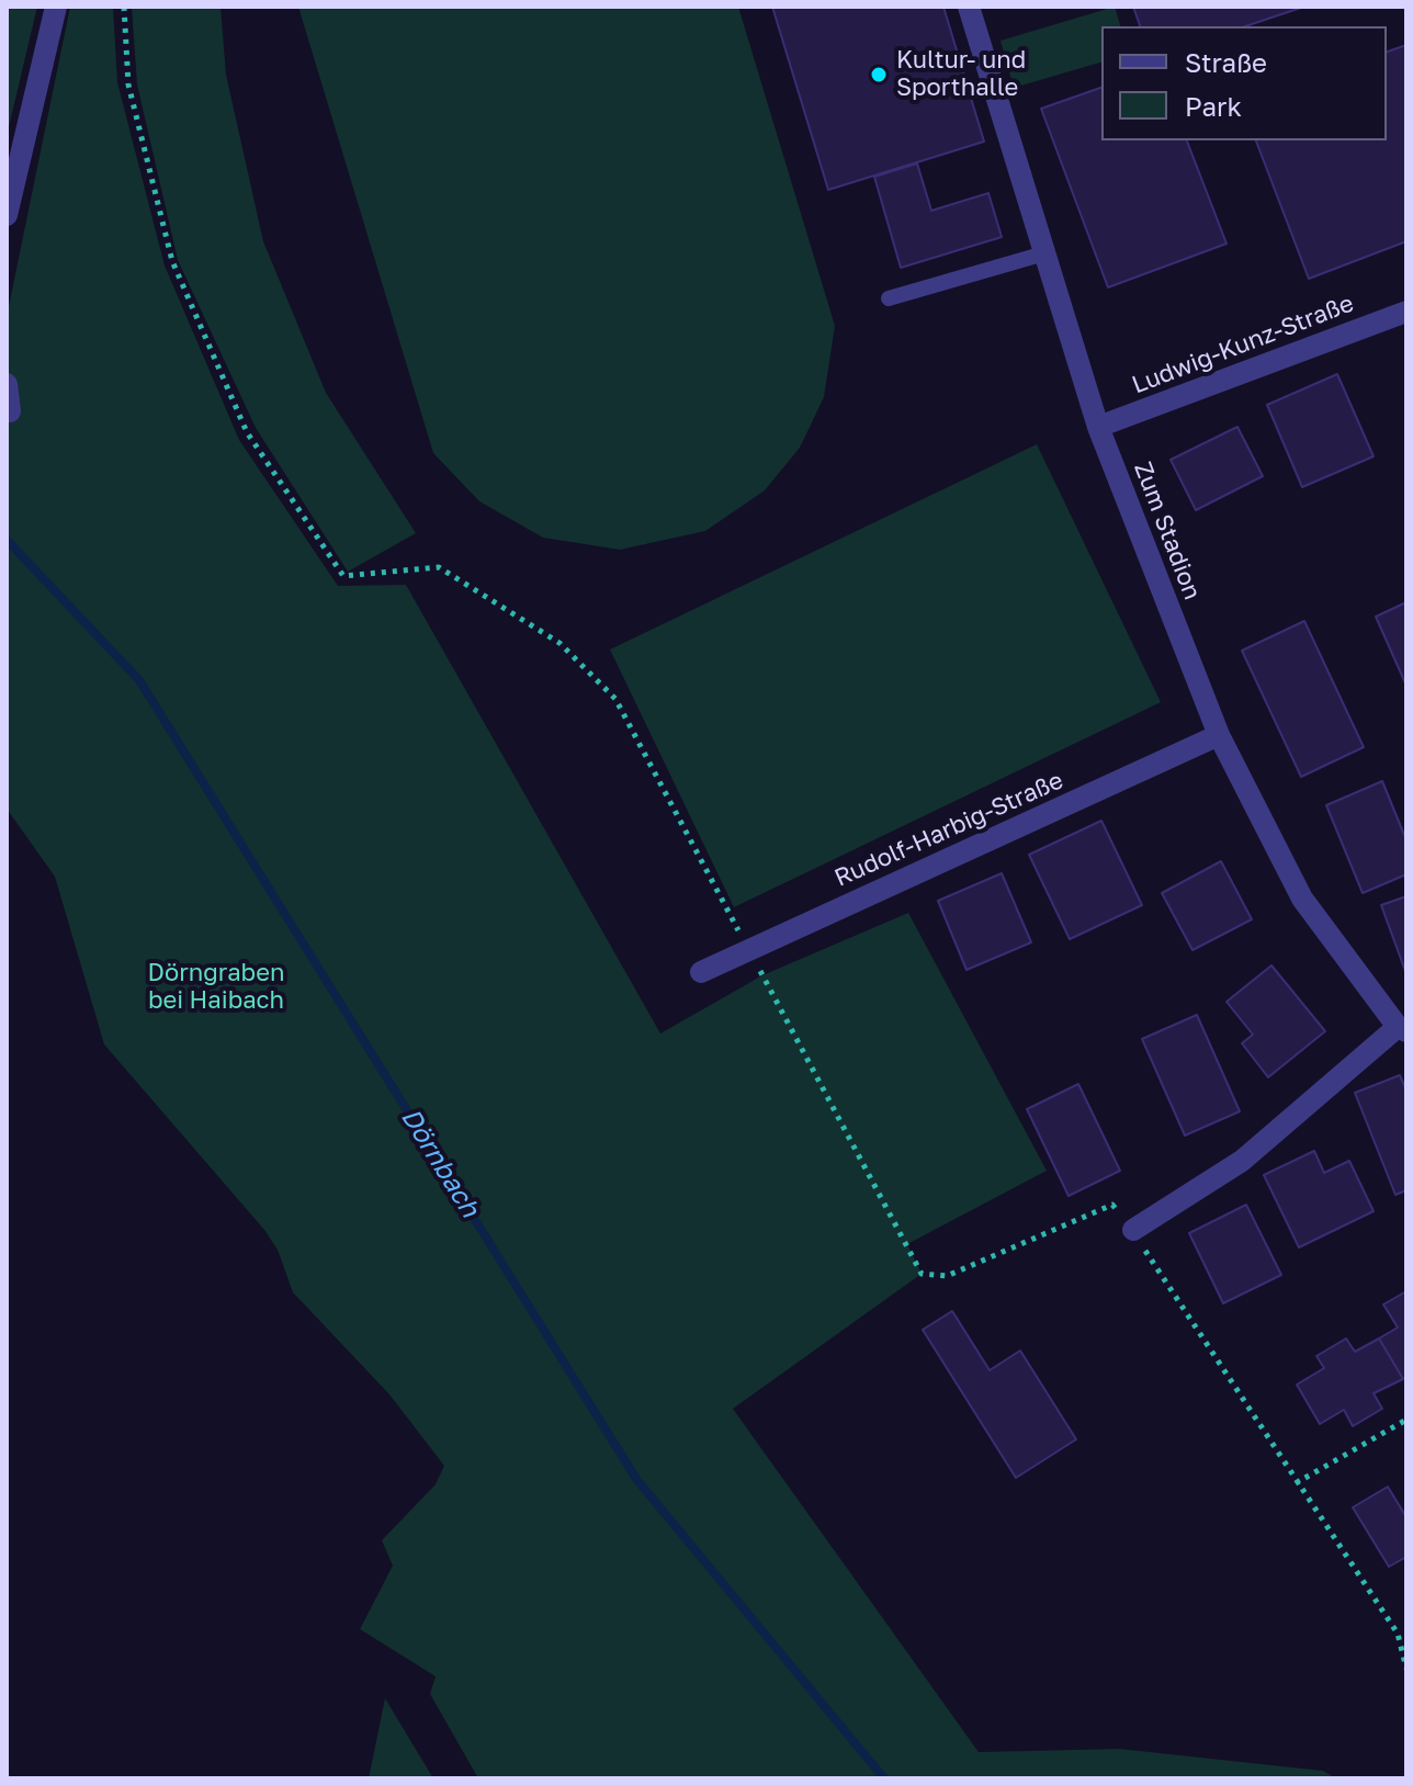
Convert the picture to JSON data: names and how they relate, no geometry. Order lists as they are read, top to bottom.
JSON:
{
  "streets": {
    "street": ["Ludwig-Kunz-Straße", "Zum Stadion", "Rudolf-Harbig-Straße"]
  },
  "crossings": [
    ["Ludwig-Kunz-Straße", "Zum Stadion"],
    ["Zum Stadion", "Rudolf-Harbig-Straße"]
  ],
  "water": ["Dörnbach"],
  "parks": ["Dörngraben bei Haibach"],
  "places": ["Kultur- und Sporthalle"],
  "legend": ["Straße", "Park"]
}
